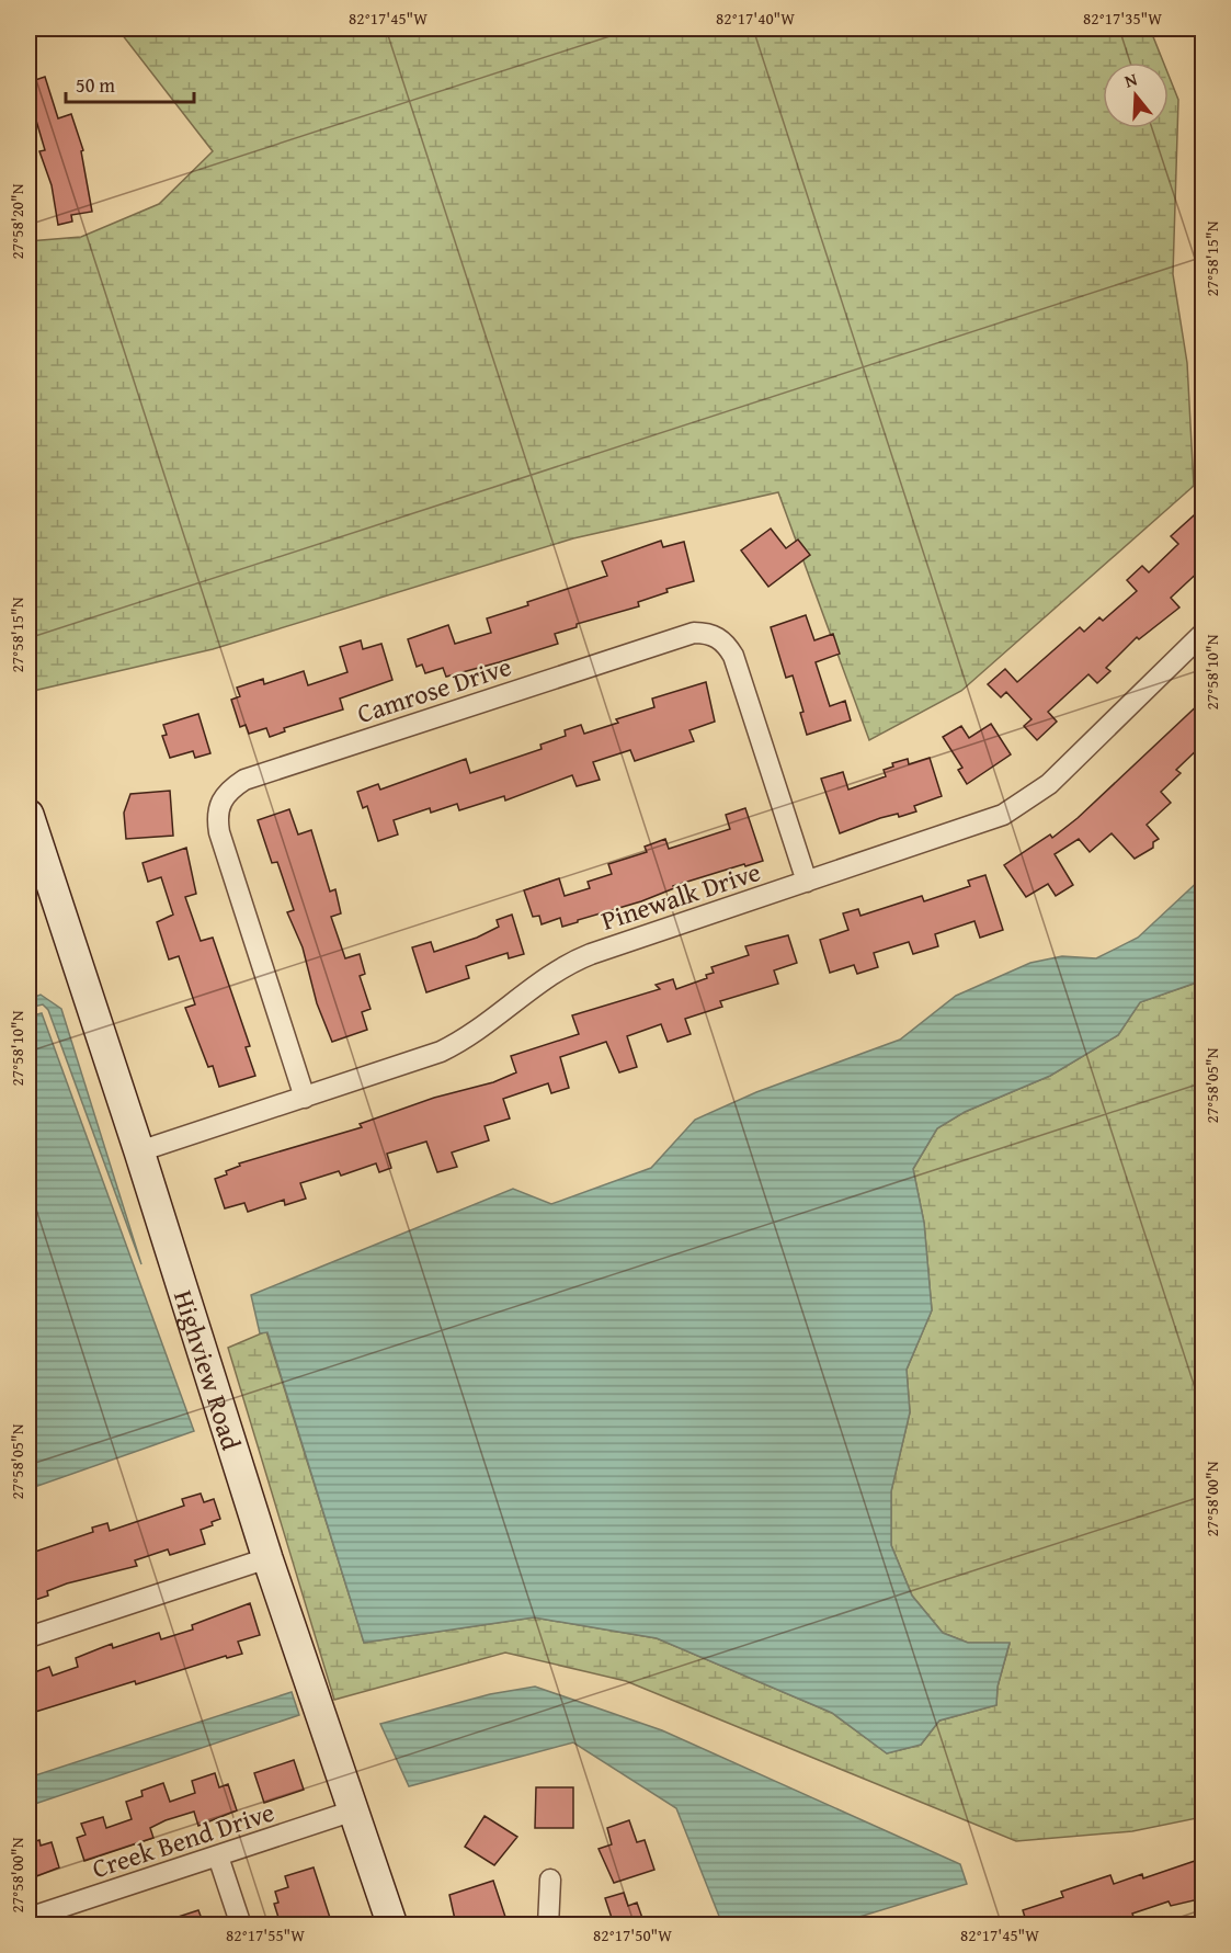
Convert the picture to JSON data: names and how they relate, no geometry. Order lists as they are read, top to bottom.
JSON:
{
  "streets": {
    "street": [
      "Camrose Drive",
      "Pinewalk Drive",
      "Highview Road",
      "Creek Bend Drive"
    ]
  },
  "crossings": [
    ["Camrose Drive", "Pinewalk Drive"],
    ["Pinewalk Drive", "Highview Road"],
    ["Highview Road", "Creek Bend Drive"]
  ],
  "scale_bar": "50 m",
  "north": "top",
  "coordinates": [
    "82°17'45\"W",
    "82°17'40\"W",
    "82°17'35\"W",
    "27°58'20\"N",
    "27°58'15\"N",
    "27°58'10\"N",
    "27°58'05\"N",
    "27°58'00\"N",
    "82°17'55\"W",
    "82°17'50\"W"
  ]
}
